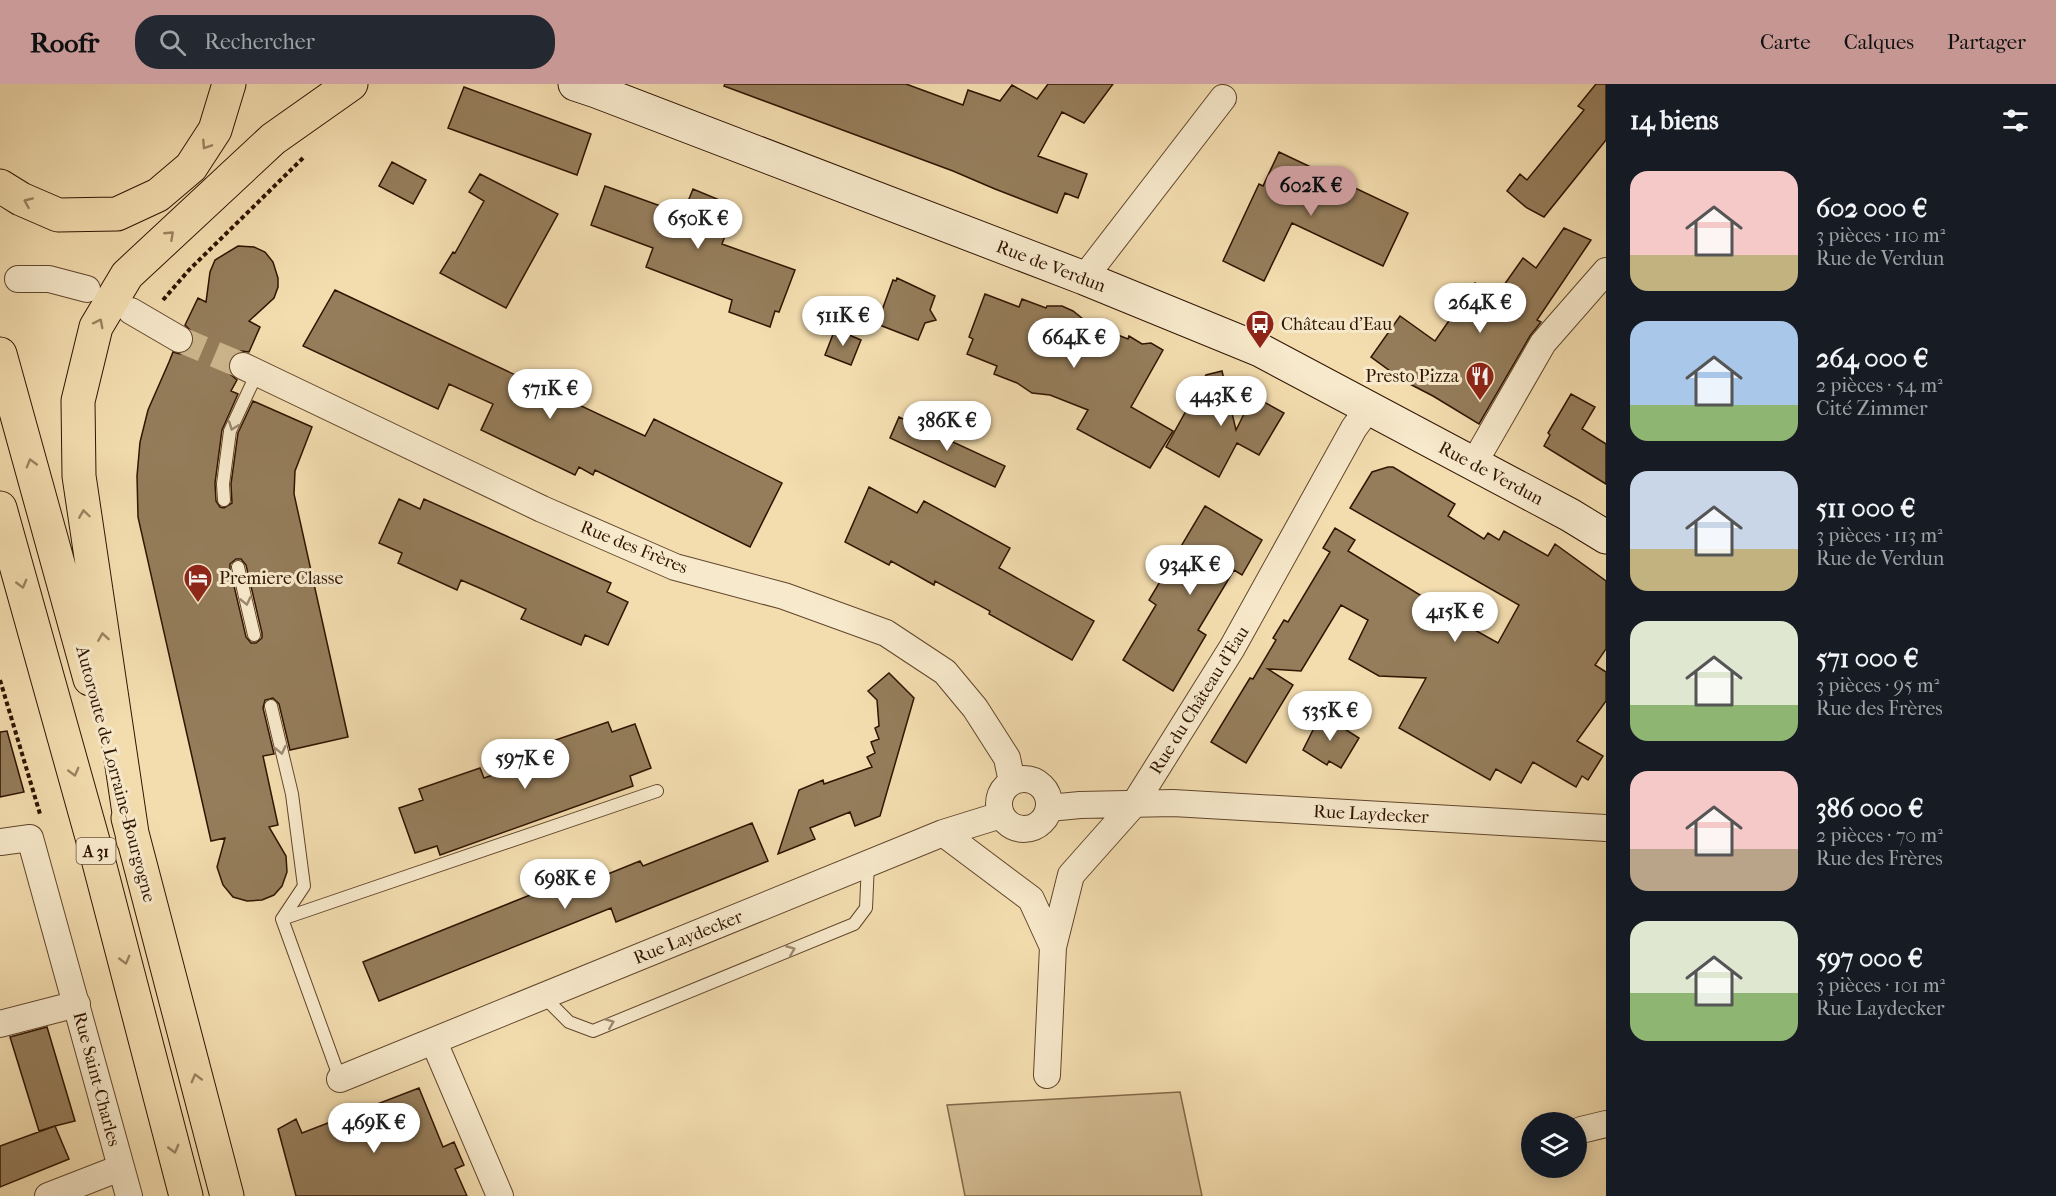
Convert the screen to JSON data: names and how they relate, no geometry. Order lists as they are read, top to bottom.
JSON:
{
  "streets": {
    "highway": ["Autoroute de Lorraine-Bourgogne", "A 31"],
    "main road": ["Rue de Verdun"],
    "street": [
      "Rue des Frères",
      "Rue du Château d'Eau",
      "Rue Laydecker",
      "Rue Saint-Charles"
    ]
  },
  "crossings": [
    ["Rue de Verdun", "Rue du Château d'Eau"],
    ["Rue des Frères", "Rue Laydecker"],
    ["Rue du Château d'Eau", "Rue Laydecker"]
  ],
  "places": {
    "bus stop": ["Château d'Eau"],
    "restaurant": ["Presto Pizza"],
    "hotel": ["Premiere Classe"]
  },
  "page": {
    "header": "Roofr",
    "search": "Rechercher",
    "nav": ["Carte", "Calques", "Partager"],
    "heading": "14 biens",
    "list": [
      {
        "name": "602 000 €",
        "note": "3 pièces · 110 m² · Rue de Verdun"
      },
      {
        "name": "264 000 €",
        "note": "2 pièces · 54 m² · Cité Zimmer"
      },
      {
        "name": "511 000 €",
        "note": "3 pièces · 113 m² · Rue de Verdun"
      },
      {
        "name": "571 000 €",
        "note": "3 pièces · 95 m² · Rue des Frères"
      },
      {
        "name": "386 000 €",
        "note": "2 pièces · 70 m² · Rue des Frères"
      },
      {
        "name": "597 000 €",
        "note": "3 pièces · 101 m² · Rue Laydecker"
      }
    ],
    "price": [
      "602K €",
      "650K €",
      "264K €",
      "511K €",
      "664K €",
      "571K €",
      "443K €",
      "386K €",
      "934K €",
      "415K €",
      "535K €",
      "597K €",
      "698K €",
      "469K €"
    ]
  }
}
